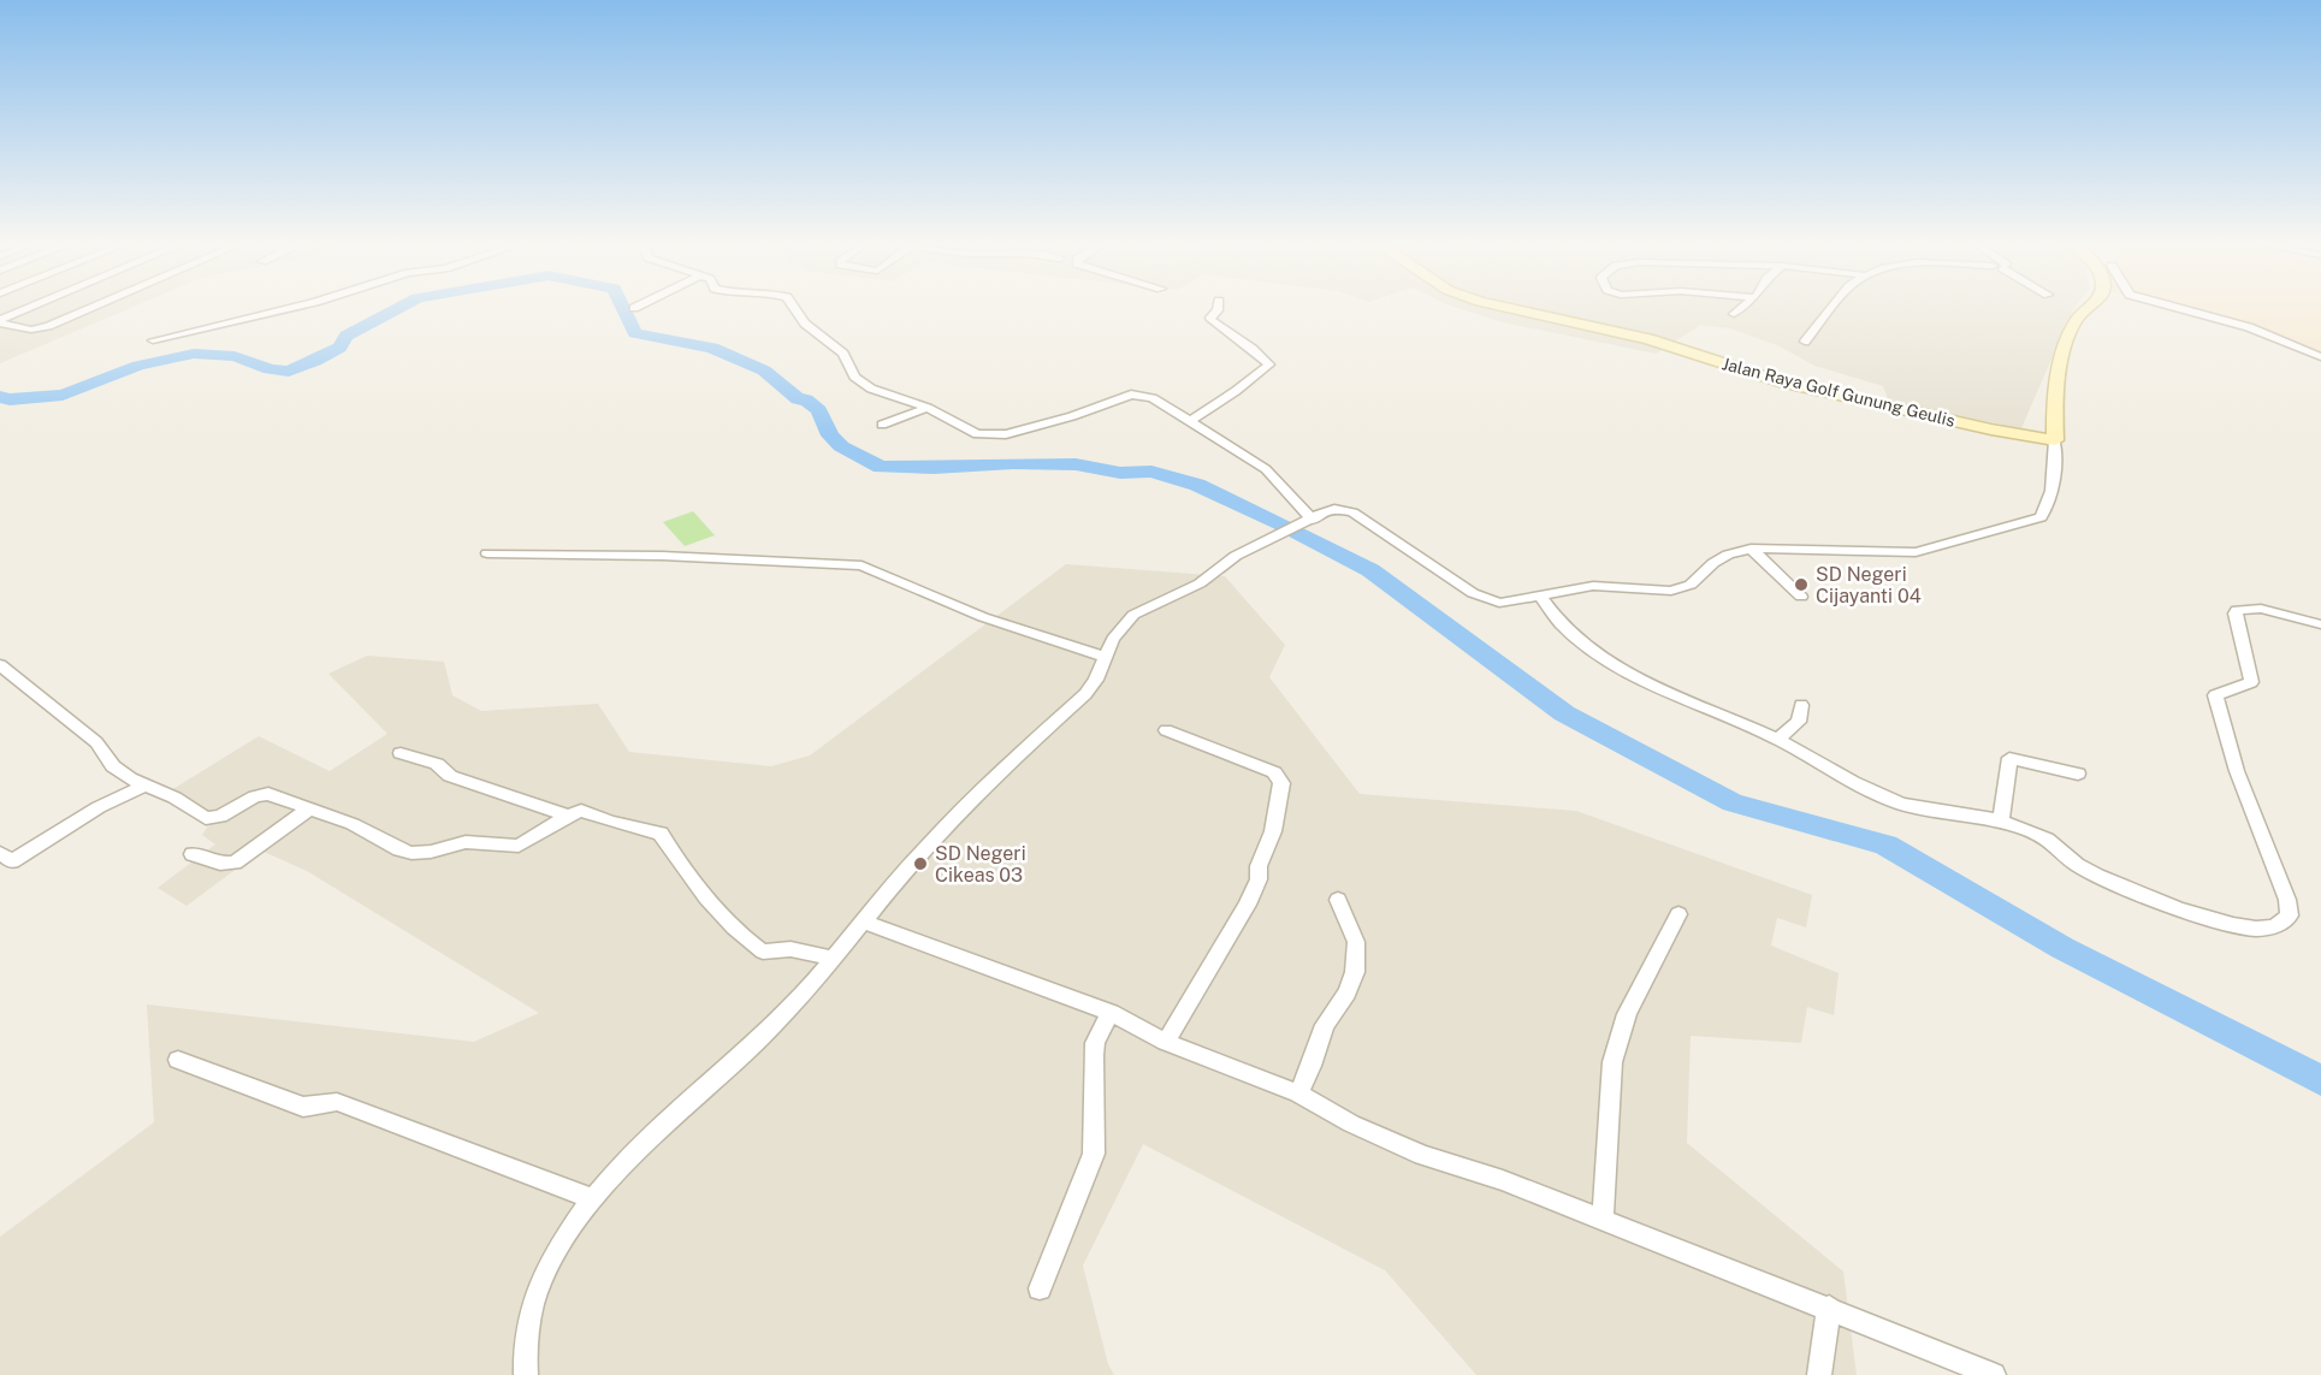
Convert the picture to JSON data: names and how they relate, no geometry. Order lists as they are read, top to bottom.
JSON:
{
  "streets": {
    "main road": ["Jalan Raya Golf Gunung Geulis"]
  },
  "places": ["SD Negeri Cijayanti 04", "SD Negeri Cikeas 03"]
}
